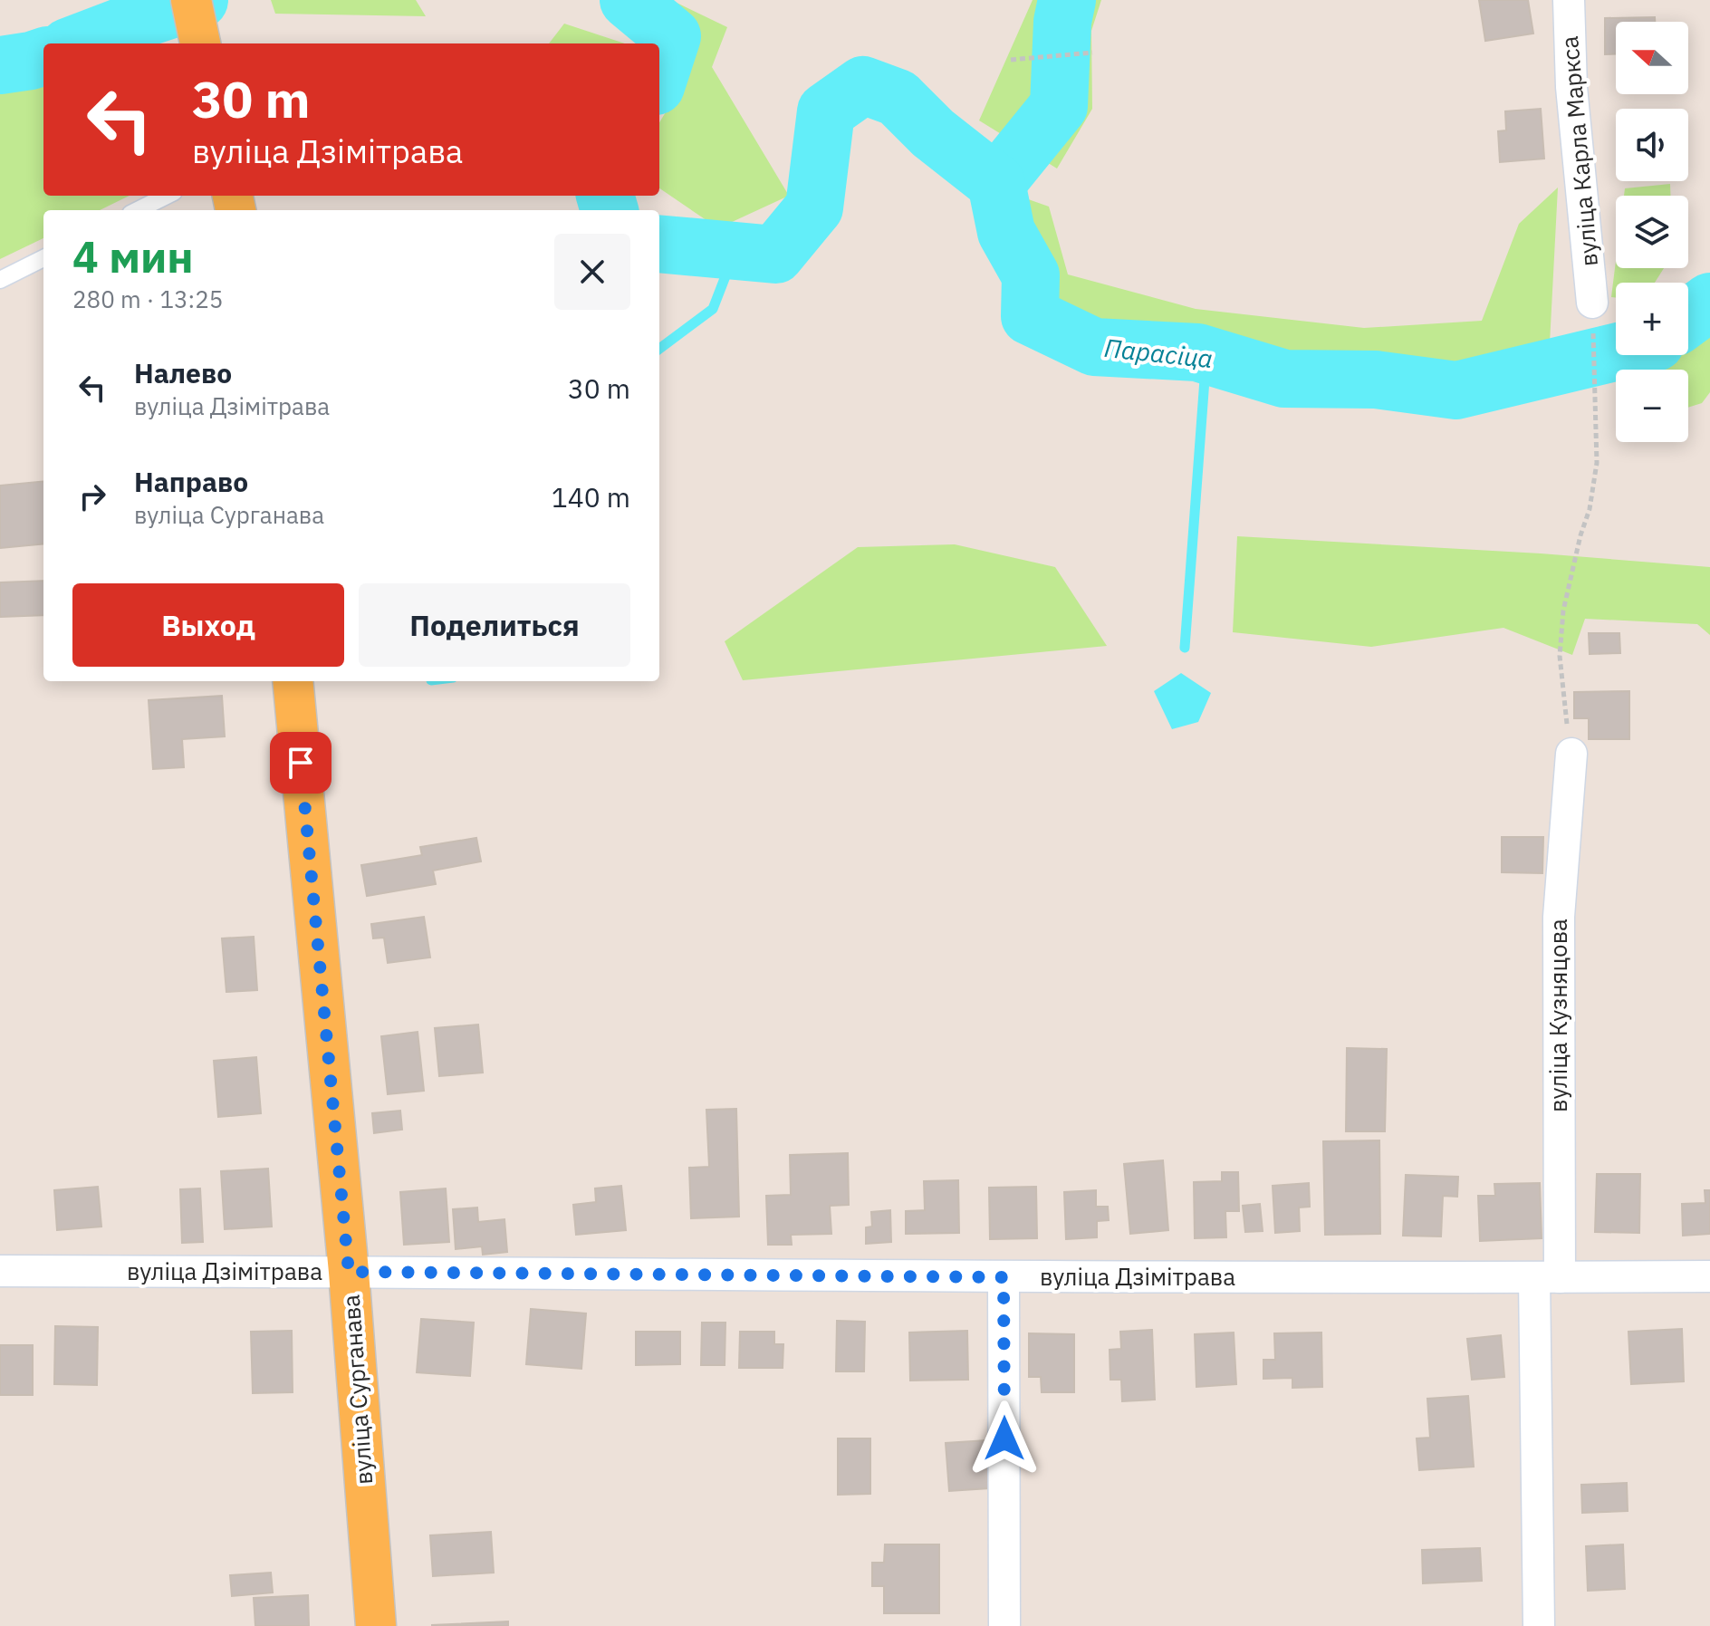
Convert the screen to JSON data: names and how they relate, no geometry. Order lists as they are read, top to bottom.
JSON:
{
  "streets": {
    "main road": ["вуліца Сурганава"],
    "street": ["вуліца Карла Маркса", "вуліца Кузняцова", "вуліца Дзімітрава"]
  },
  "crossings": [
    ["вуліца Кузняцова", "вуліца Дзімітрава"],
    ["вуліца Дзімітрава", "вуліца Сурганава"]
  ],
  "water": ["Парасіца"],
  "north": "left",
  "page": {
    "map_buttons": ["+", "−"],
    "turn": ["30 m", "вуліца Дзімітрава"],
    "heading": ["4 мин", "280 m · 13:25"],
    "list": [
      {
        "name": "Налево",
        "note": "вуліца Дзімітрава",
        "value": "30 m"
      },
      {
        "name": "Направо",
        "note": "вуліца Сурганава",
        "value": "140 m"
      }
    ],
    "buttons": ["Выход", "Поделиться"]
  }
}
